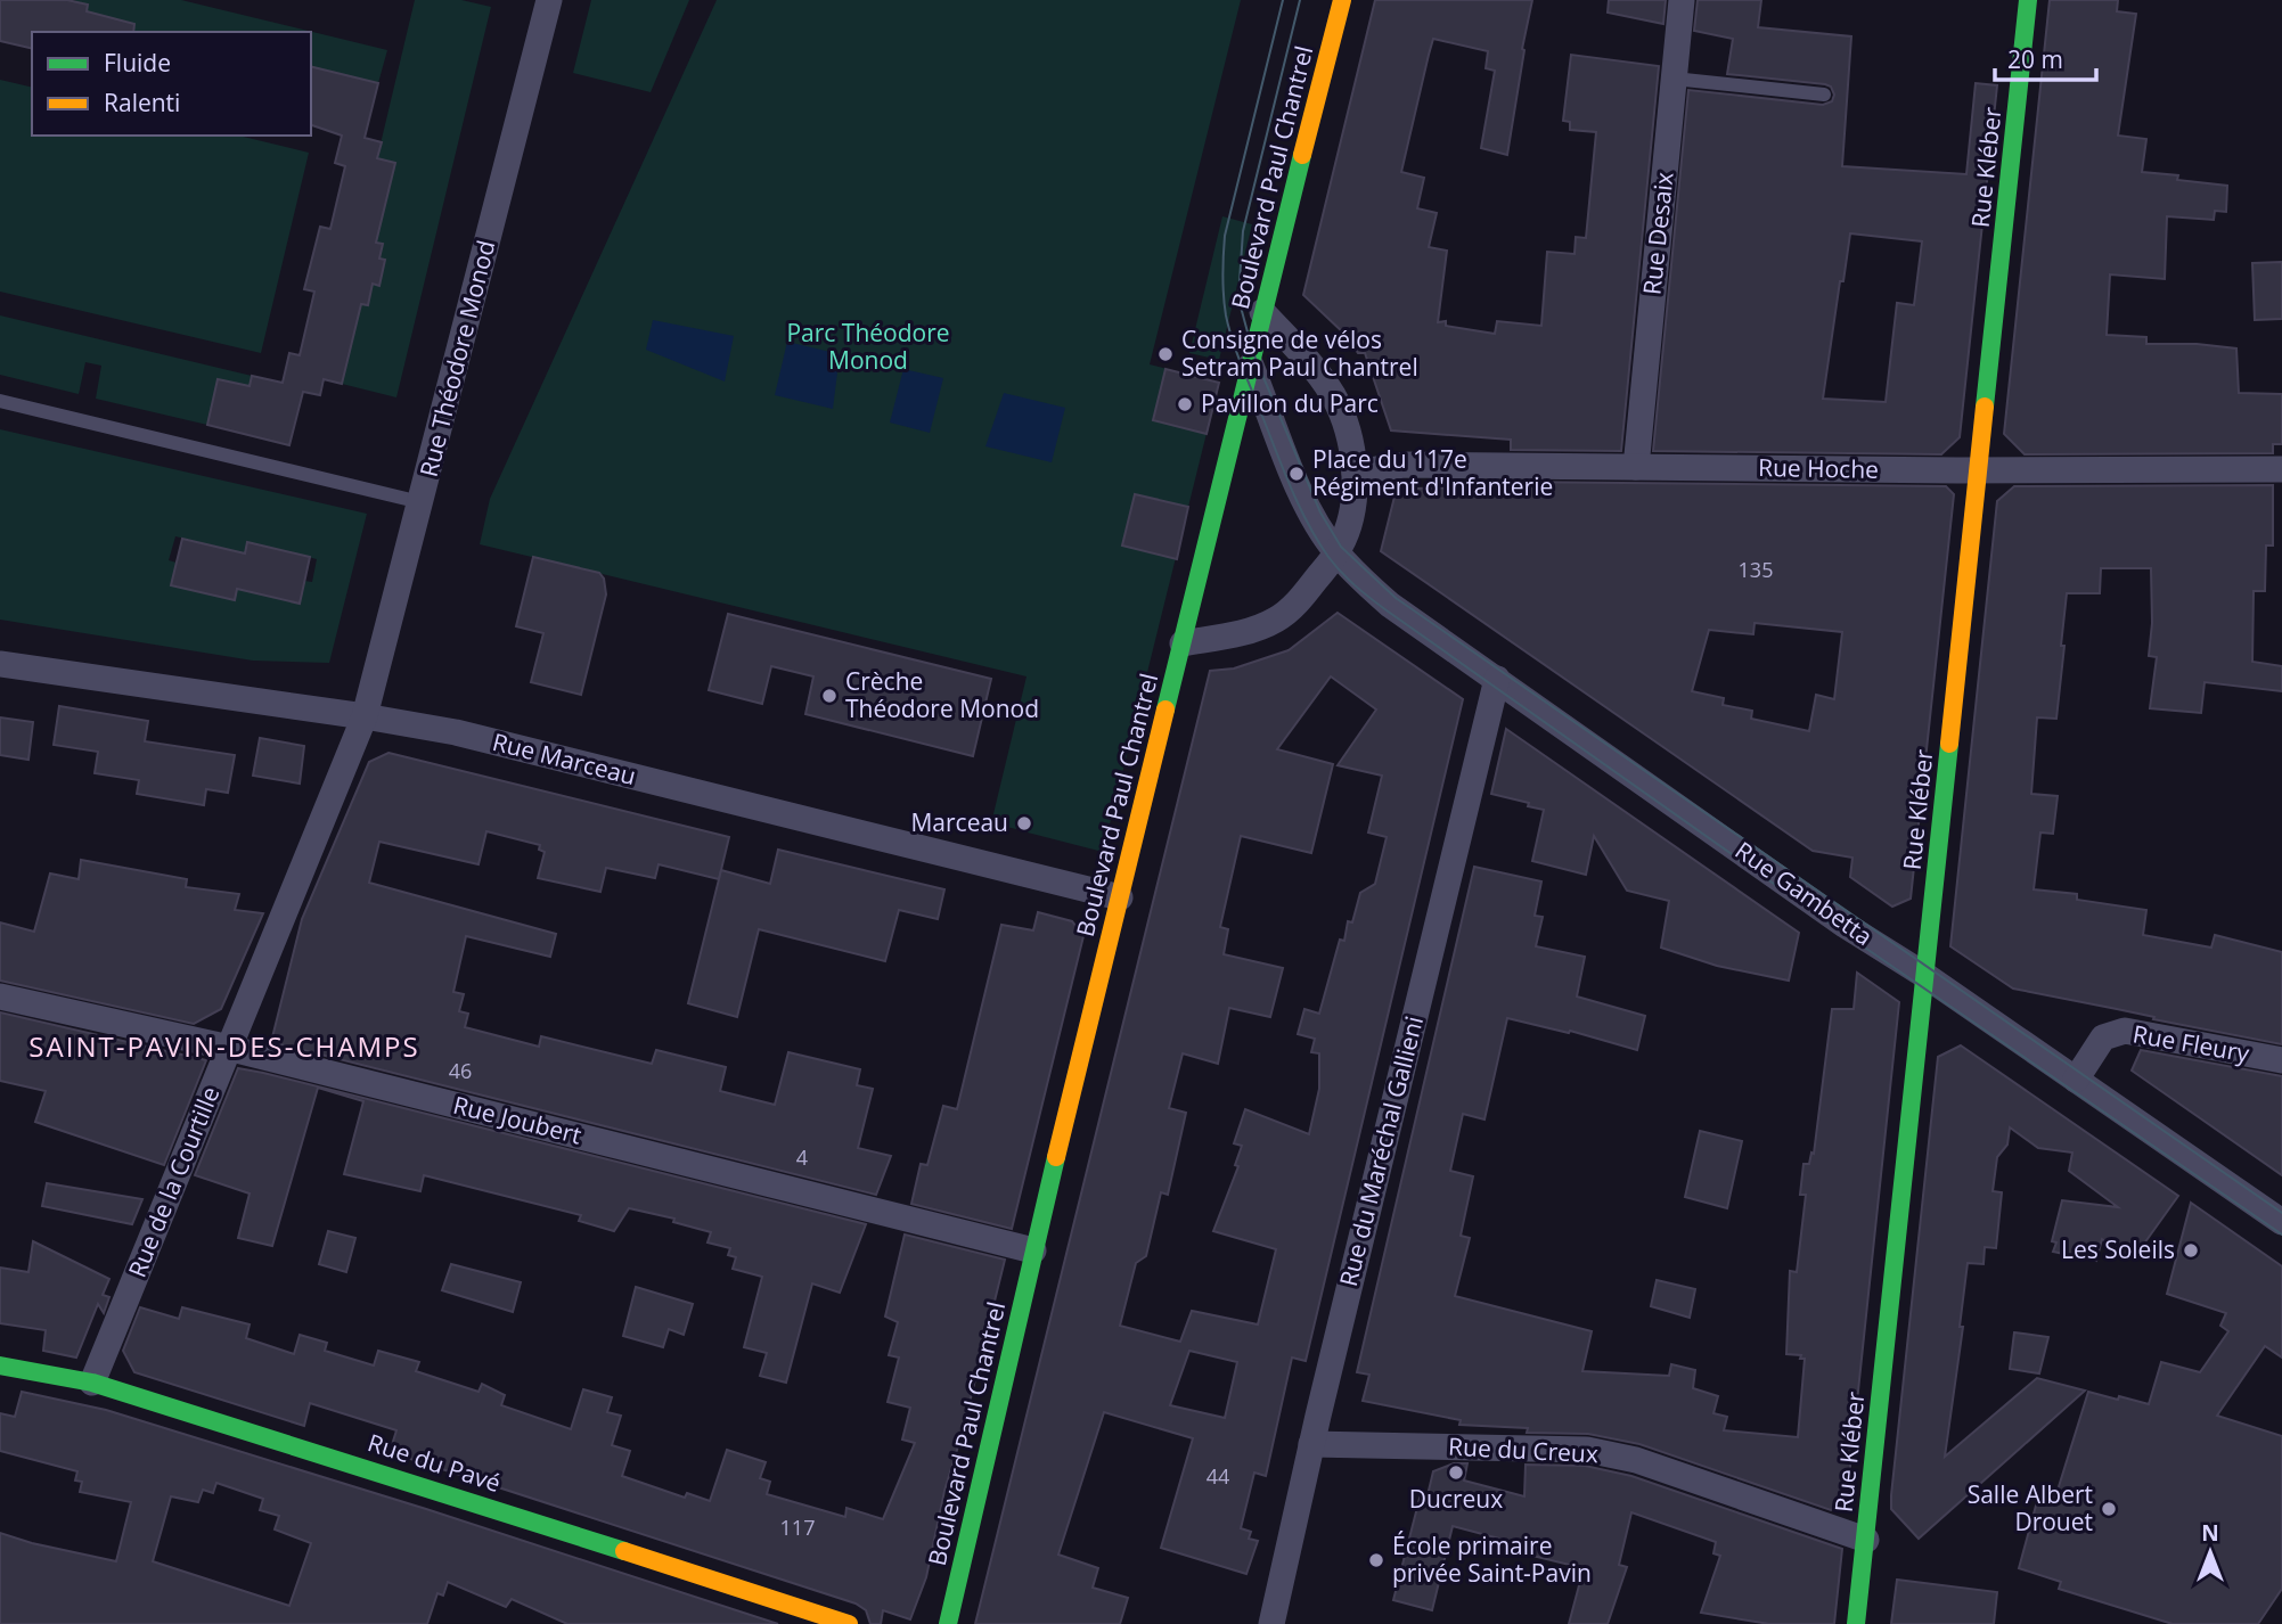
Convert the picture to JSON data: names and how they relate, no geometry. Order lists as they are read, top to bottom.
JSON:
{
  "streets": {
    "street": [
      "Rue Kléber",
      "Boulevard Paul Chantrel",
      "Rue Desaix",
      "Rue Théodore Monod",
      "Rue Hoche",
      "Rue Marceau",
      "Rue Gambetta",
      "Rue Fleury",
      "Rue Joubert",
      "Rue du Maréchal Gallieni",
      "Rue de la Courtille",
      "Rue du Creux",
      "Rue du Pavé"
    ]
  },
  "crossings": [
    ["Rue Kléber", "Rue Hoche"],
    ["Rue Kléber", "Rue Gambetta"],
    ["Rue Kléber", "Rue du Creux"],
    ["Boulevard Paul Chantrel", "Rue Marceau"],
    ["Boulevard Paul Chantrel", "Rue Gambetta"],
    ["Boulevard Paul Chantrel", "Rue Joubert"],
    ["Rue Desaix", "Rue Hoche"],
    ["Rue Théodore Monod", "Rue Marceau"],
    ["Rue Théodore Monod", "Rue de la Courtille"],
    ["Rue Marceau", "Rue de la Courtille"],
    ["Rue Gambetta", "Rue Fleury"],
    ["Rue Gambetta", "Rue du Maréchal Gallieni"],
    ["Rue Joubert", "Rue de la Courtille"],
    ["Rue du Maréchal Gallieni", "Rue du Creux"],
    ["Rue de la Courtille", "Rue du Pavé"]
  ],
  "districts": ["SAINT-PAVIN-DES-CHAMPS"],
  "parks": ["Parc Théodore Monod"],
  "places": [
    "Consigne de vélos Setram Paul Chantrel",
    "Pavillon du Parc",
    "Place du 117e Régiment d'Infanterie",
    "Crèche Théodore Monod",
    "Marceau",
    "Les Soleils",
    "Ducreux",
    "Salle Albert Drouet",
    "École primaire privée Saint-Pavin"
  ],
  "house_numbers": [
    "135",
    "46",
    "4",
    "44",
    "117"
  ],
  "legend": ["Fluide", "Ralenti"],
  "scale_bar": "20 m",
  "north": "top"
}
